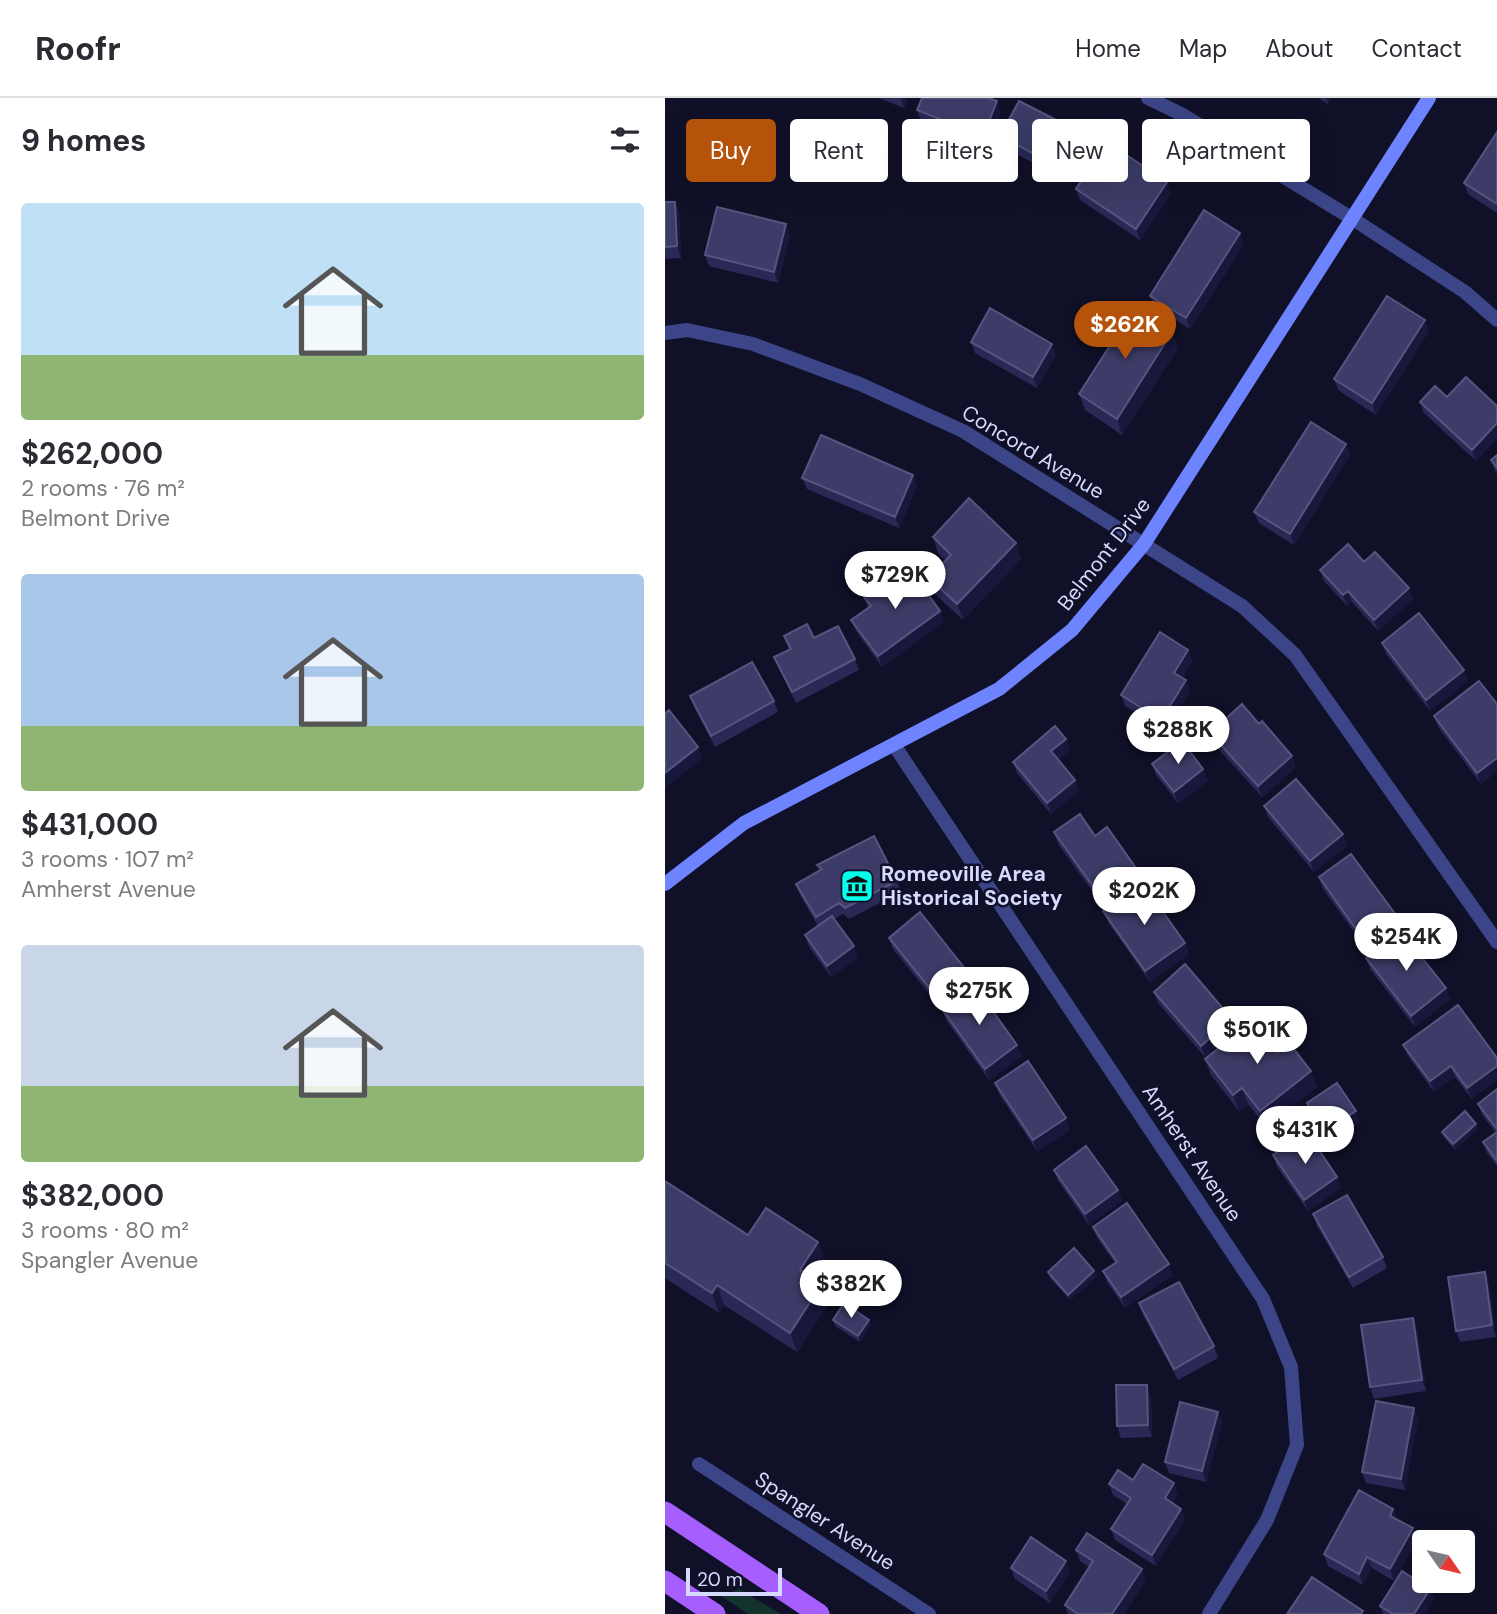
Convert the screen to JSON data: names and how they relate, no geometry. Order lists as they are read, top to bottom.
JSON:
{
  "streets": {
    "street": [
      "Concord Avenue",
      "Belmont Drive",
      "Amherst Avenue",
      "Spangler Avenue"
    ]
  },
  "crossings": [
    ["Concord Avenue", "Belmont Drive"],
    ["Belmont Drive", "Amherst Avenue"]
  ],
  "places": {
    "museum": ["Romeoville Area Historical Society"]
  },
  "scale_bar": "20 m",
  "north": "bottom right",
  "page": {
    "header": "Roofr",
    "nav": [
      "Home",
      "Map",
      "About",
      "Contact"
    ],
    "heading": "9 homes",
    "chip": [
      "Buy",
      "Rent",
      "Filters",
      "New",
      "Apartment"
    ],
    "list": [
      {
        "name": "$262,000",
        "note": "2 rooms · 76 m² · Belmont Drive"
      },
      {
        "name": "$431,000",
        "note": "3 rooms · 107 m² · Amherst Avenue"
      },
      {
        "name": "$382,000",
        "note": "3 rooms · 80 m² · Spangler Avenue"
      }
    ],
    "price": [
      "$262K",
      "$729K",
      "$288K",
      "$202K",
      "$254K",
      "$275K",
      "$501K",
      "$431K",
      "$382K"
    ],
    "scale": "20 m"
  }
}
